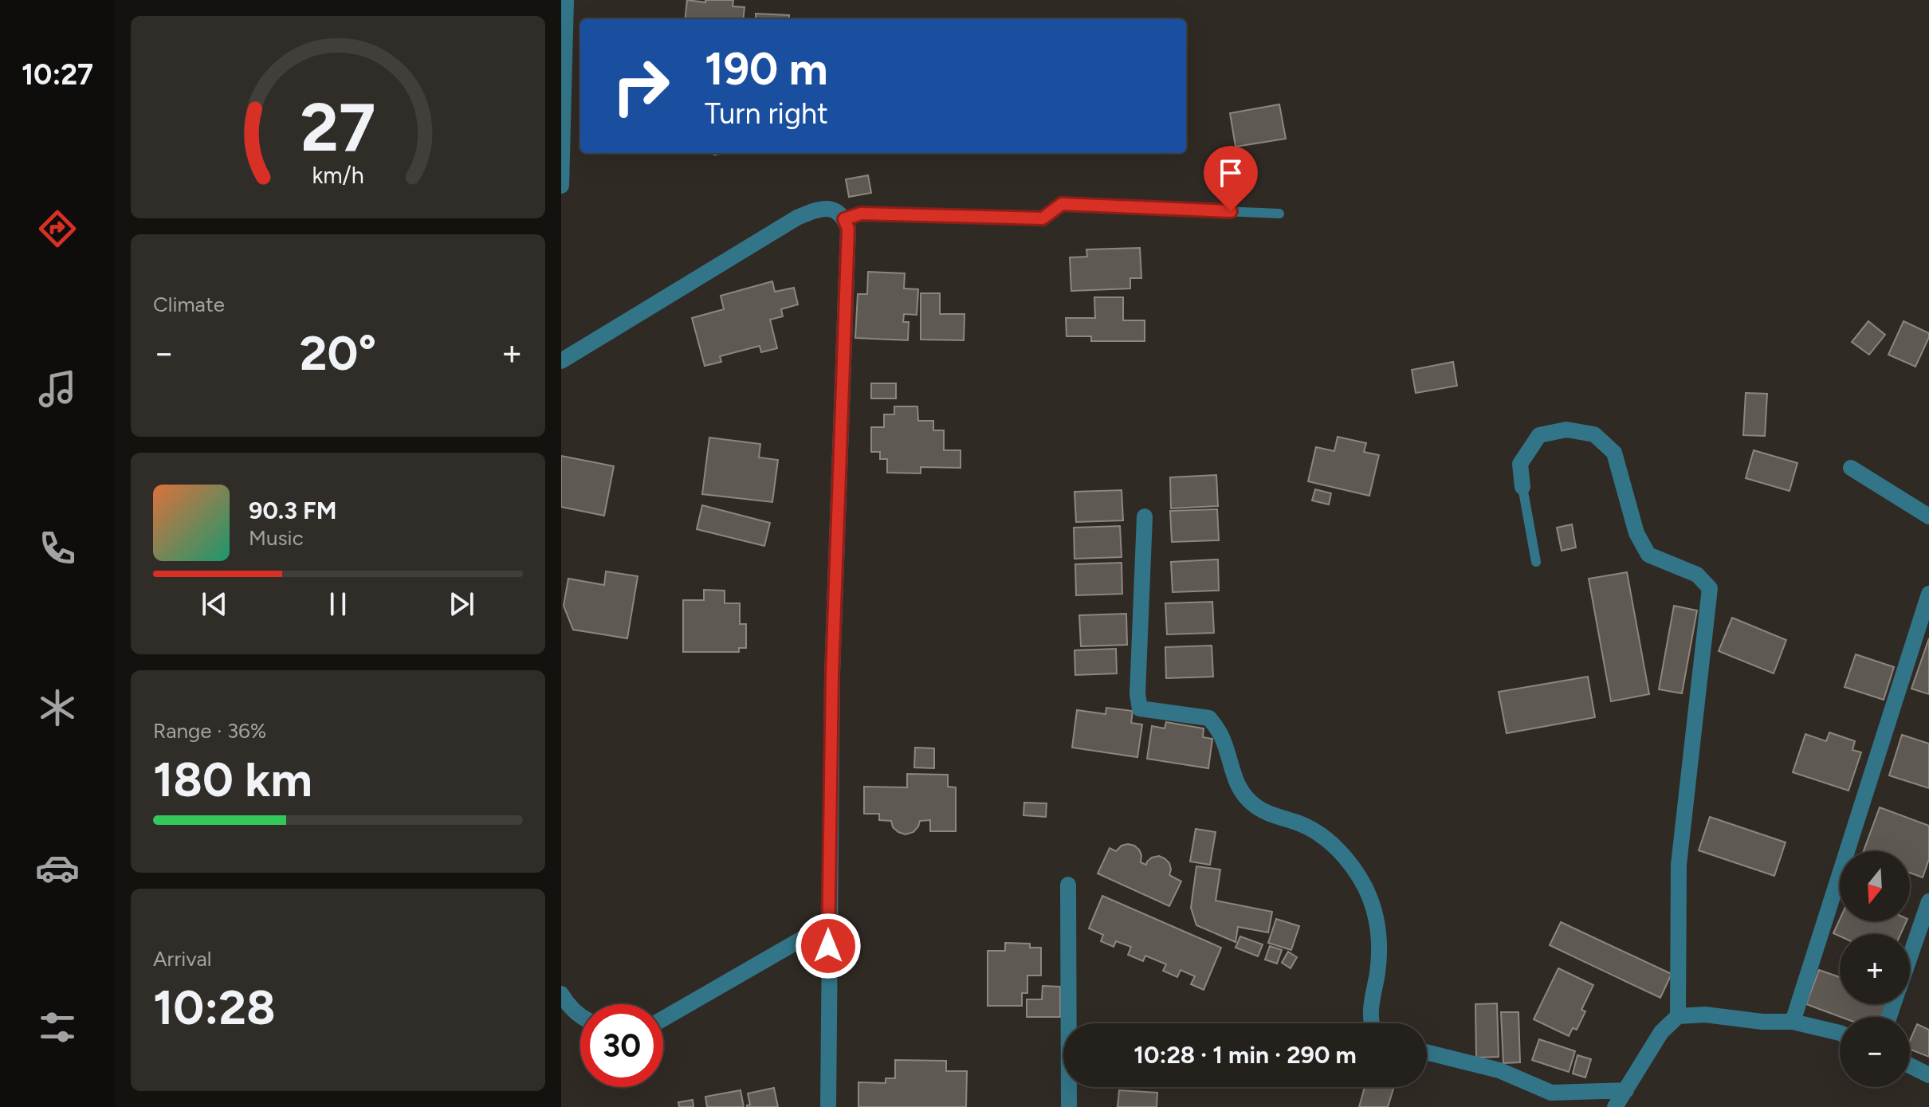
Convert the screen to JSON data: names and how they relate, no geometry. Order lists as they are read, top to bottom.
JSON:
{
  "north": "bottom",
  "page": {
    "tabs": "10:27",
    "turn": ["190 m", "Turn right"],
    "tile": [
      "Climate",
      ["Range · 36%", "180 km"],
      ["Arrival", "10:28"]
    ],
    "heat": ["−", "20°", "+"],
    "song": ["90.3 FM", "Music"],
    "map_buttons": ["+", "−"],
    "limit": "30",
    "trip": "10:28 · 1 min · 290 m",
    "gauge": ["27", "km/h"]
  }
}
